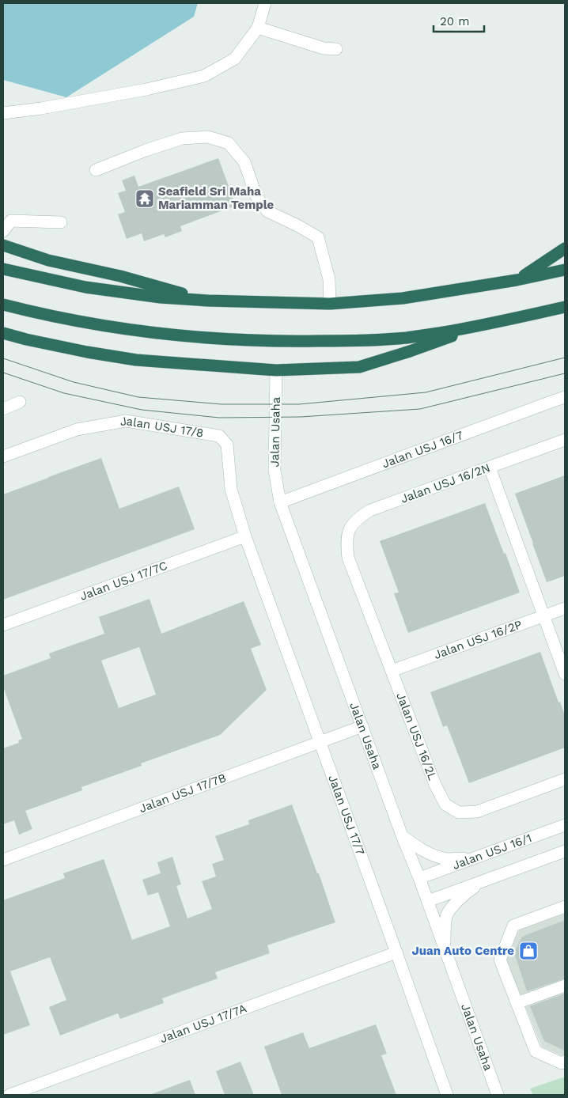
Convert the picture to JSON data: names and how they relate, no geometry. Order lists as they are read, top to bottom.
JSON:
{
  "streets": {
    "street": [
      "Jalan USJ 17/8",
      "Jalan Usaha",
      "Jalan USJ 16/7",
      "Jalan USJ 16/2N",
      "Jalan USJ 17/7C",
      "Jalan USJ 16/2P",
      "Jalan USJ 16/2L",
      "Jalan USJ 17/7B",
      "Jalan USJ 17/7",
      "Jalan USJ 16/1",
      "Jalan USJ 17/7A"
    ]
  },
  "crossings": [
    ["Jalan USJ 17/8", "Jalan USJ 17/7C"],
    ["Jalan USJ 17/8", "Jalan USJ 17/7"],
    ["Jalan Usaha", "Jalan USJ 16/7"],
    ["Jalan Usaha", "Jalan USJ 17/7B"],
    ["Jalan Usaha", "Jalan USJ 16/1"],
    ["Jalan USJ 16/2N", "Jalan USJ 16/2L"],
    ["Jalan USJ 17/7C", "Jalan USJ 17/7"],
    ["Jalan USJ 16/2P", "Jalan USJ 16/2L"],
    ["Jalan USJ 17/7B", "Jalan USJ 17/7"],
    ["Jalan USJ 17/7", "Jalan USJ 17/7A"]
  ],
  "places": {
    "temple": ["Seafield Sri Maha Mariamman Temple"],
    "shop": ["Juan Auto Centre"]
  },
  "scale_bar": "20 m"
}
